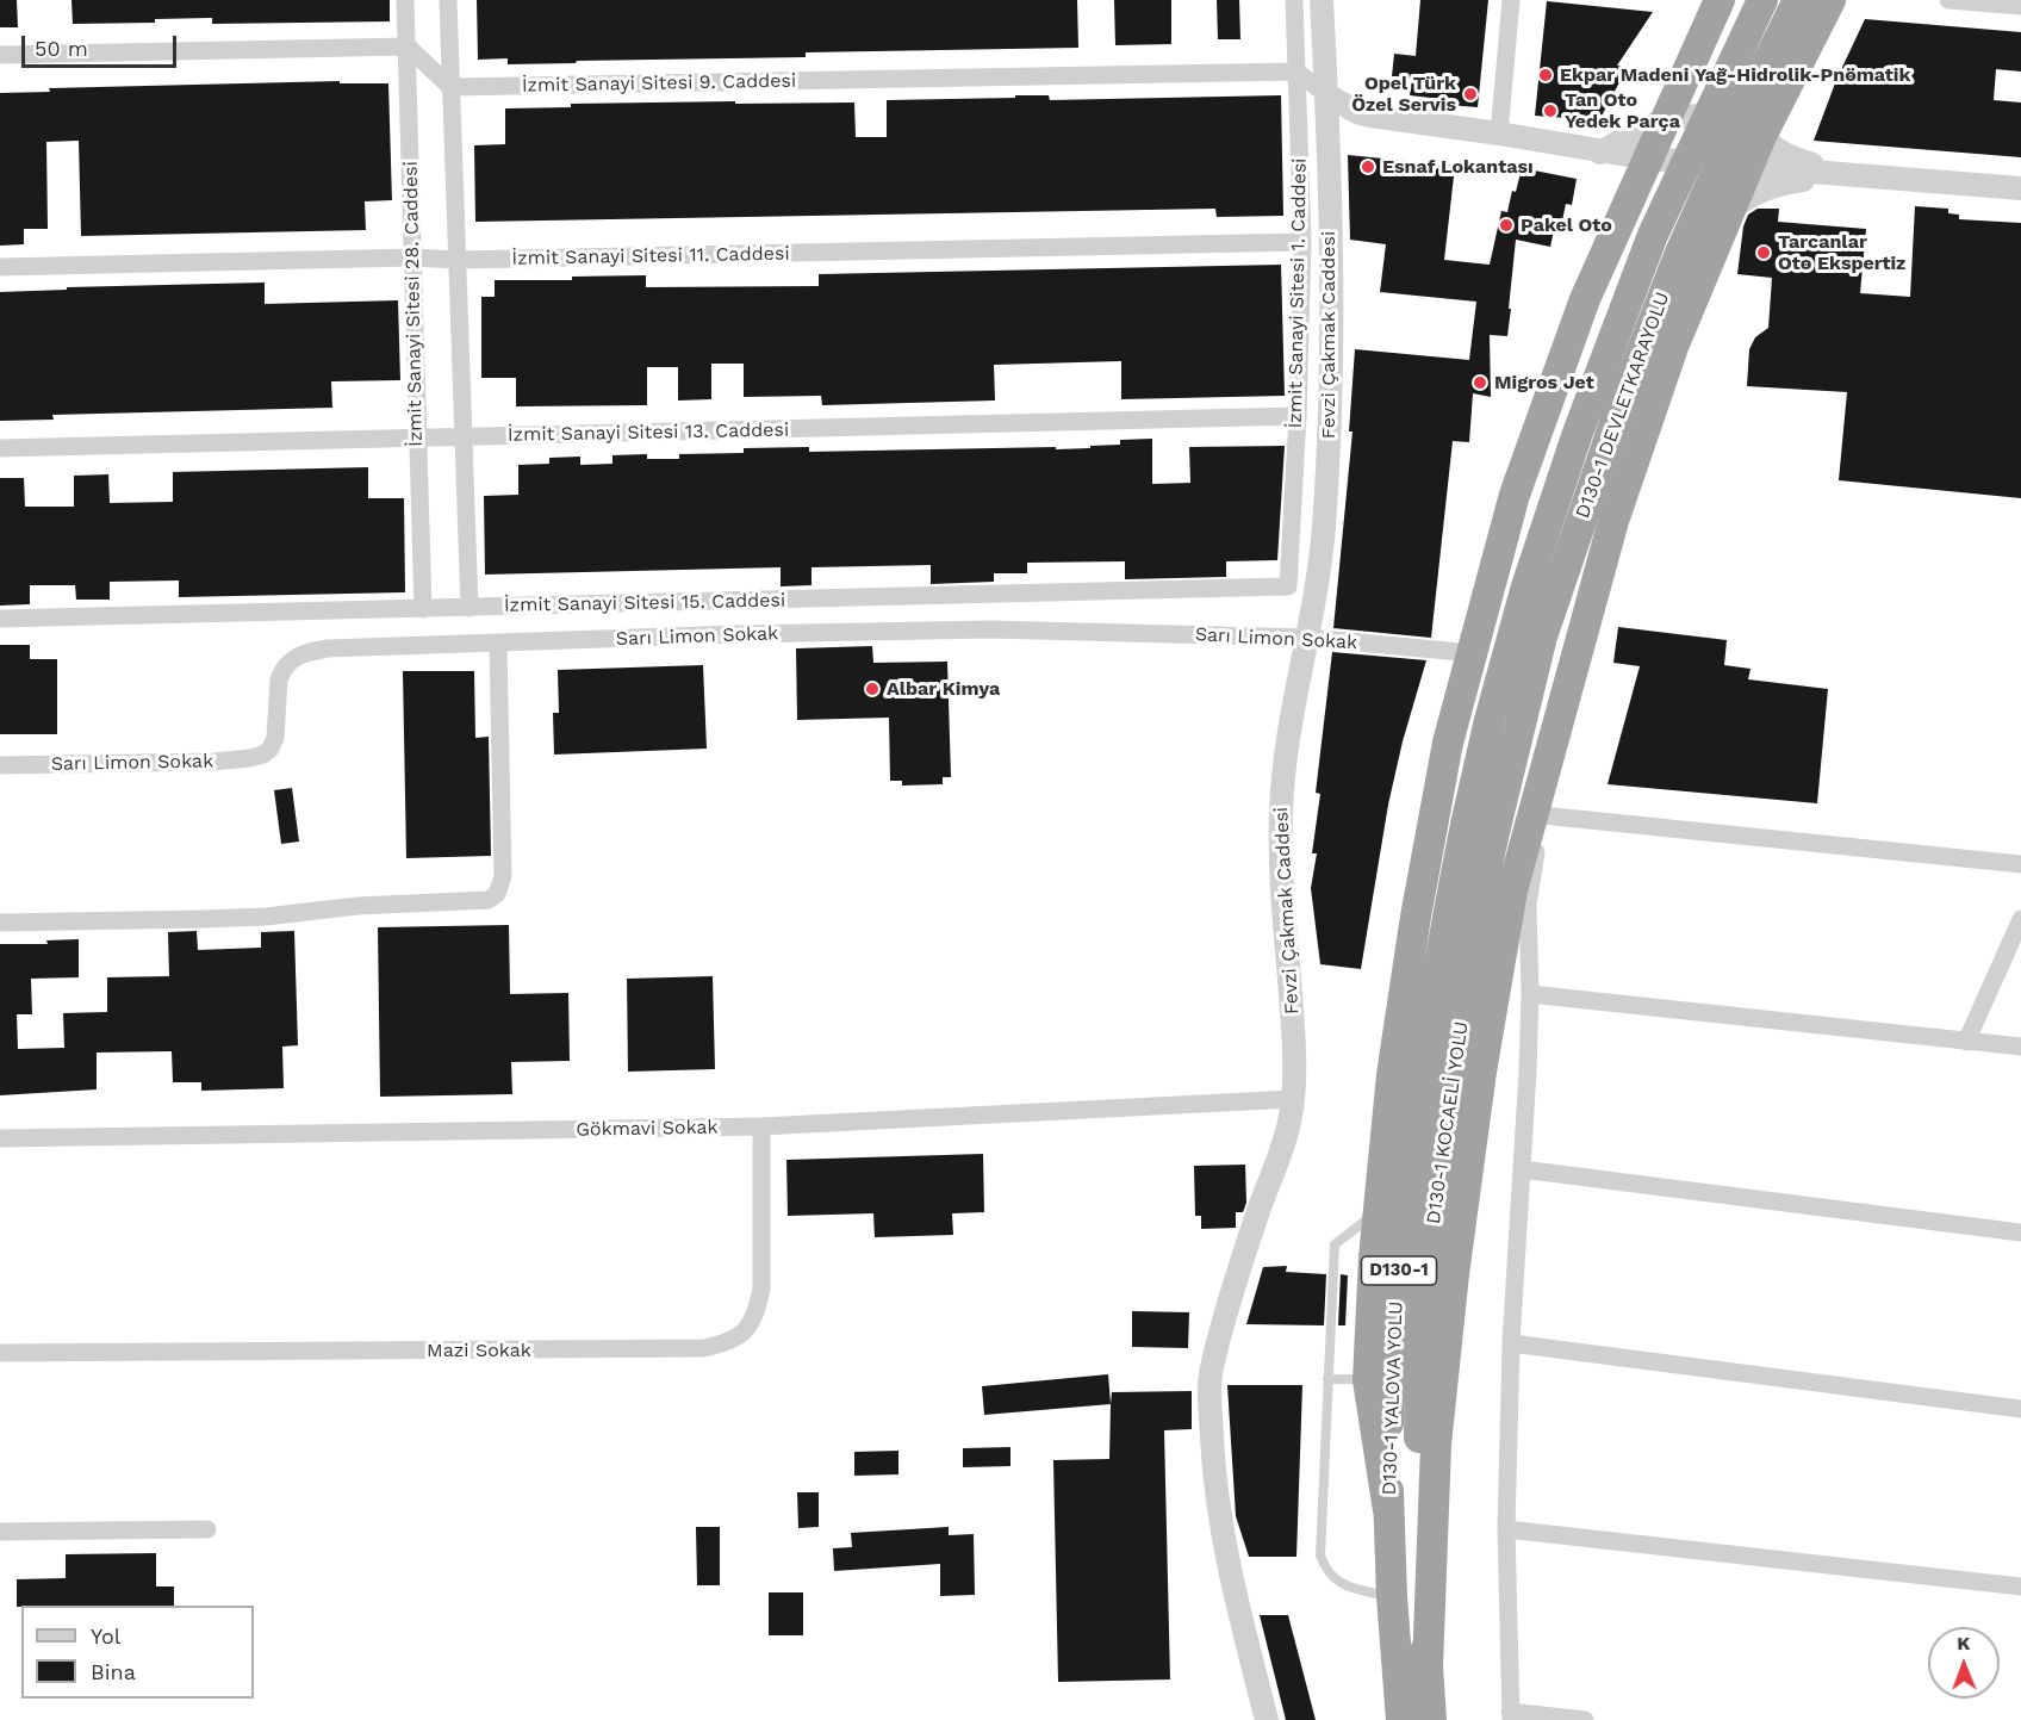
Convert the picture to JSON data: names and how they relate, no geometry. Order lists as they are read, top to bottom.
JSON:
{
  "streets": {
    "highway": [
      "D130-1 DEVLETKARAYOLU",
      "D130-1 KOCAELİ YOLU",
      "D130-1",
      "D130-1 YALOVA YOLU"
    ],
    "street": [
      "İzmit Sanayi Sitesi 9. Caddesi",
      "İzmit Sanayi Sitesi 11. Caddesi",
      "İzmit Sanayi Sitesi 1. Caddesi",
      "İzmit Sanayi Sitesi 28. Caddesi",
      "Fevzi Çakmak Caddesi",
      "İzmit Sanayi Sitesi 13. Caddesi",
      "İzmit Sanayi Sitesi 15. Caddesi",
      "Sarı Limon Sokak",
      "Gökmavi Sokak",
      "Mazi Sokak"
    ]
  },
  "crossings": [
    ["İzmit Sanayi Sitesi 9. Caddesi", "İzmit Sanayi Sitesi 1. Caddesi"],
    ["İzmit Sanayi Sitesi 11. Caddesi", "İzmit Sanayi Sitesi 1. Caddesi"],
    ["İzmit Sanayi Sitesi 11. Caddesi", "İzmit Sanayi Sitesi 28. Caddesi"],
    ["İzmit Sanayi Sitesi 1. Caddesi", "İzmit Sanayi Sitesi 13. Caddesi"],
    ["İzmit Sanayi Sitesi 1. Caddesi", "İzmit Sanayi Sitesi 15. Caddesi"],
    ["İzmit Sanayi Sitesi 28. Caddesi", "İzmit Sanayi Sitesi 13. Caddesi"],
    ["İzmit Sanayi Sitesi 28. Caddesi", "İzmit Sanayi Sitesi 15. Caddesi"],
    ["Fevzi Çakmak Caddesi", "Sarı Limon Sokak"],
    ["Fevzi Çakmak Caddesi", "Gökmavi Sokak"],
    ["D130-1 DEVLETKARAYOLU", "D130-1 KOCAELİ YOLU"],
    ["D130-1 DEVLETKARAYOLU", "D130-1 YALOVA YOLU"],
    ["D130-1 KOCAELİ YOLU", "D130-1 YALOVA YOLU"],
    ["Gökmavi Sokak", "Mazi Sokak"]
  ],
  "places": [
    "Ekpar Madeni Yağ-Hidrolik-Pnömatik",
    "Opel Türk Özel Servis",
    "Tan Oto Yedek Parça",
    "Esnaf Lokantası",
    "Pakel Oto",
    "Tarcanlar Oto Ekspertiz",
    "Migros Jet",
    "Albar Kimya"
  ],
  "legend": ["Yol", "Bina"],
  "scale_bar": "50 m",
  "north": "top"
}
